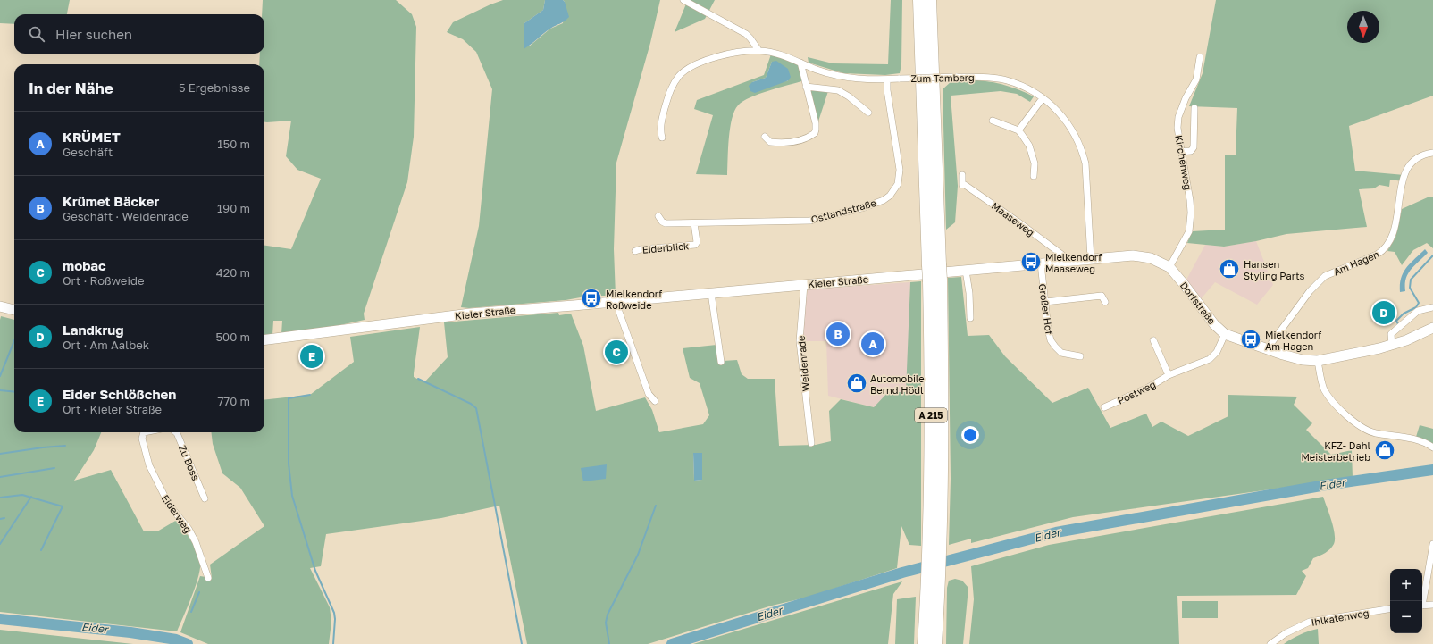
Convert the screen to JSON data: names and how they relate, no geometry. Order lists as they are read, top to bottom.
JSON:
{
  "streets": {
    "highway": ["A 215"],
    "street": [
      "Zum Tamberg",
      "Kirchenweg",
      "Ostlandstraße",
      "Maaseweg",
      "Eiderblick",
      "Am Hagen",
      "Kieler Straße",
      "Dorfstraße",
      "Großer Hof",
      "Weidenrade",
      "Postweg",
      "Zu Boss",
      "Eiderweg",
      "Ihlkatenweg"
    ]
  },
  "crossings": [
    ["Zum Tamberg", "Ostlandstraße"],
    ["Zum Tamberg", "Dorfstraße"],
    ["Kirchenweg", "Dorfstraße"],
    ["Ostlandstraße", "Eiderblick"],
    ["Maaseweg", "Dorfstraße"],
    ["Am Hagen", "Dorfstraße"],
    ["Kieler Straße", "Dorfstraße"],
    ["Kieler Straße", "Großer Hof"],
    ["Kieler Straße", "Weidenrade"],
    ["Dorfstraße", "Großer Hof"],
    ["Dorfstraße", "Postweg"]
  ],
  "water": ["Eider"],
  "places": {
    "bus stop": ["Mielkendorf Maaseweg", "Mielkendorf Roßweide", "Mielkendorf Am Hagen"],
    "shop": ["Hansen Styling Parts", "Automobile Bernd Hödl", "KFZ- Dahl Meisterbetrieb"]
  },
  "north": "bottom",
  "page": {
    "search": "Hier suchen",
    "heading": ["In der Nähe", "5 Ergebnisse"],
    "list": [
      {
        "mark": "A",
        "name": "KRÜMET",
        "note": "Geschäft",
        "value": "150 m"
      },
      {
        "mark": "B",
        "name": "Krümet Bäcker",
        "note": "Geschäft · Weidenrade",
        "value": "190 m"
      },
      {
        "mark": "C",
        "name": "mobac",
        "note": "Ort · Roßweide",
        "value": "420 m"
      },
      {
        "mark": "D",
        "name": "Landkrug",
        "note": "Ort · Am Aalbek",
        "value": "500 m"
      },
      {
        "mark": "E",
        "name": "Eider Schlößchen",
        "note": "Ort · Kieler Straße",
        "value": "770 m"
      }
    ],
    "pins": [
      "D",
      "B",
      "A",
      "C",
      "E"
    ],
    "map_buttons": ["+", "−"]
  }
}
